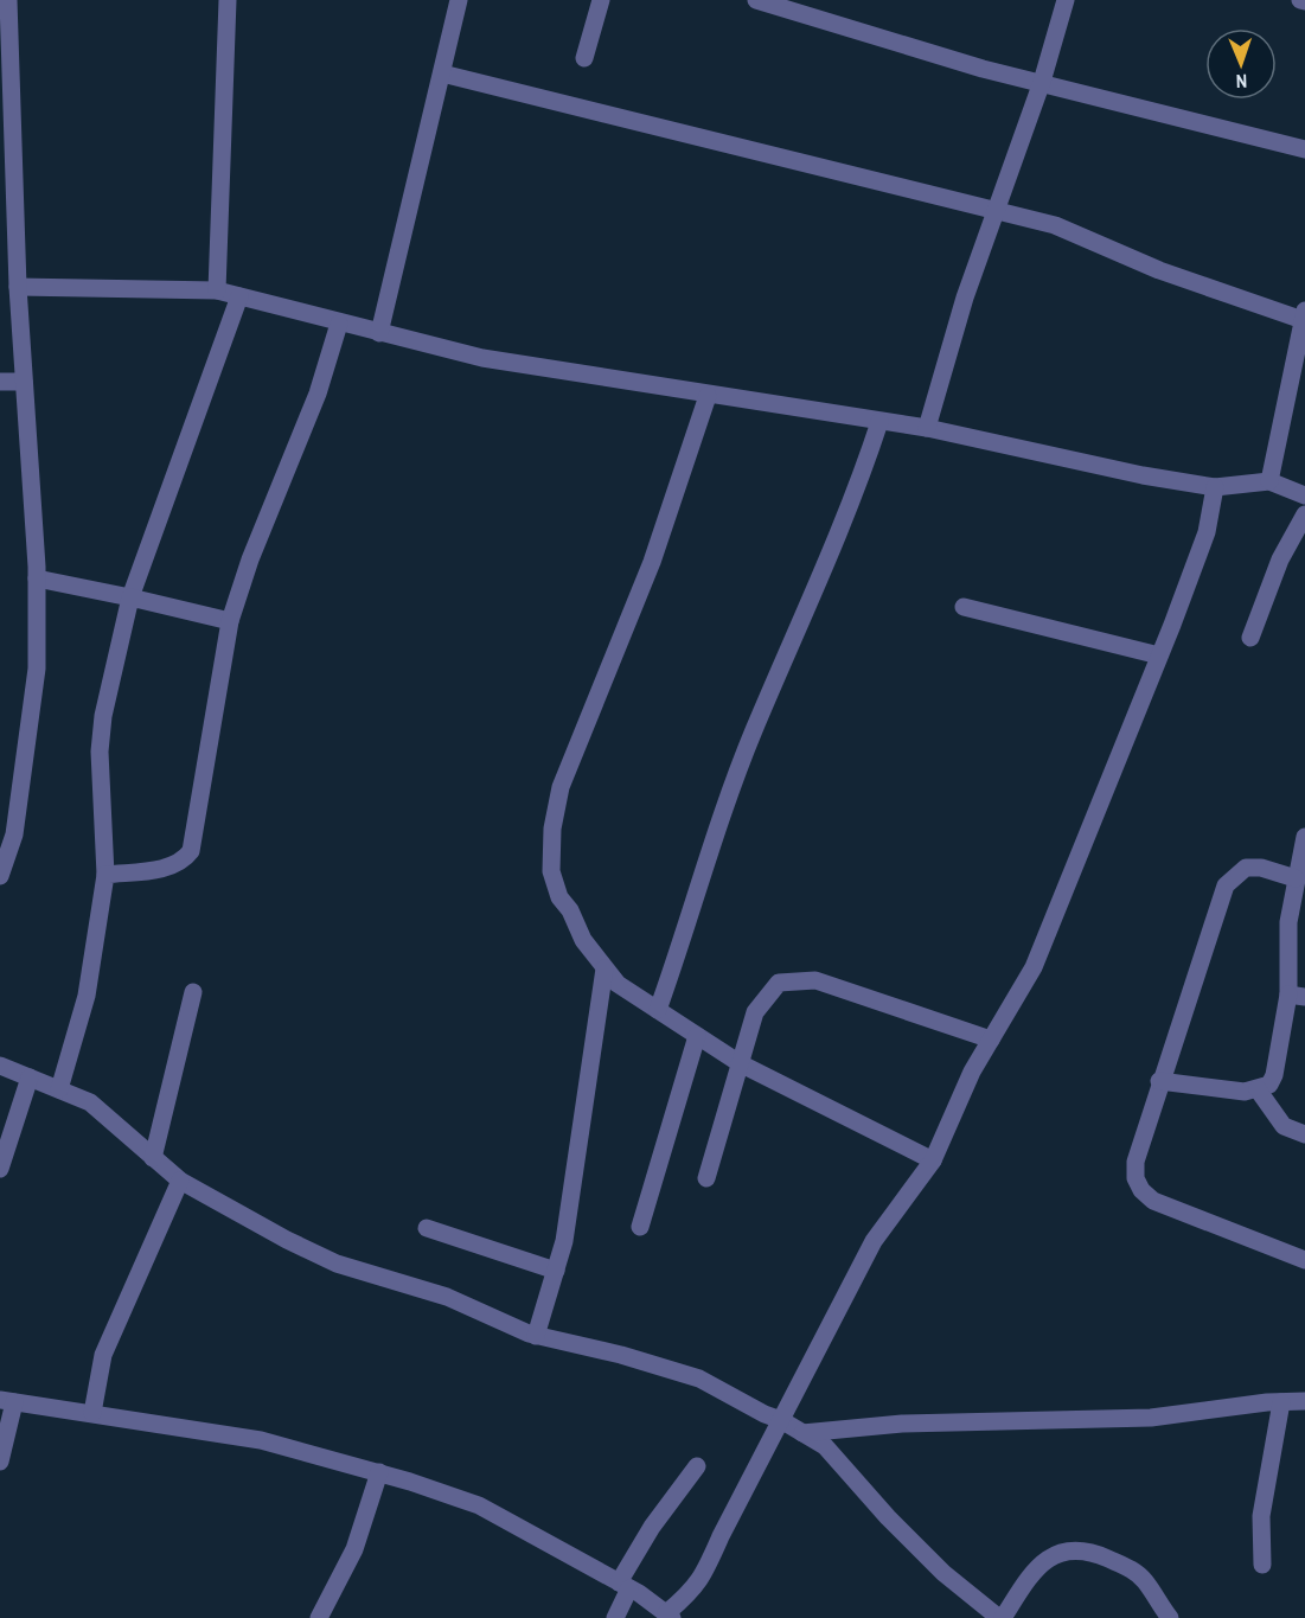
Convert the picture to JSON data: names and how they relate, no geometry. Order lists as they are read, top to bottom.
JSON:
{
  "north": "bottom"
}
